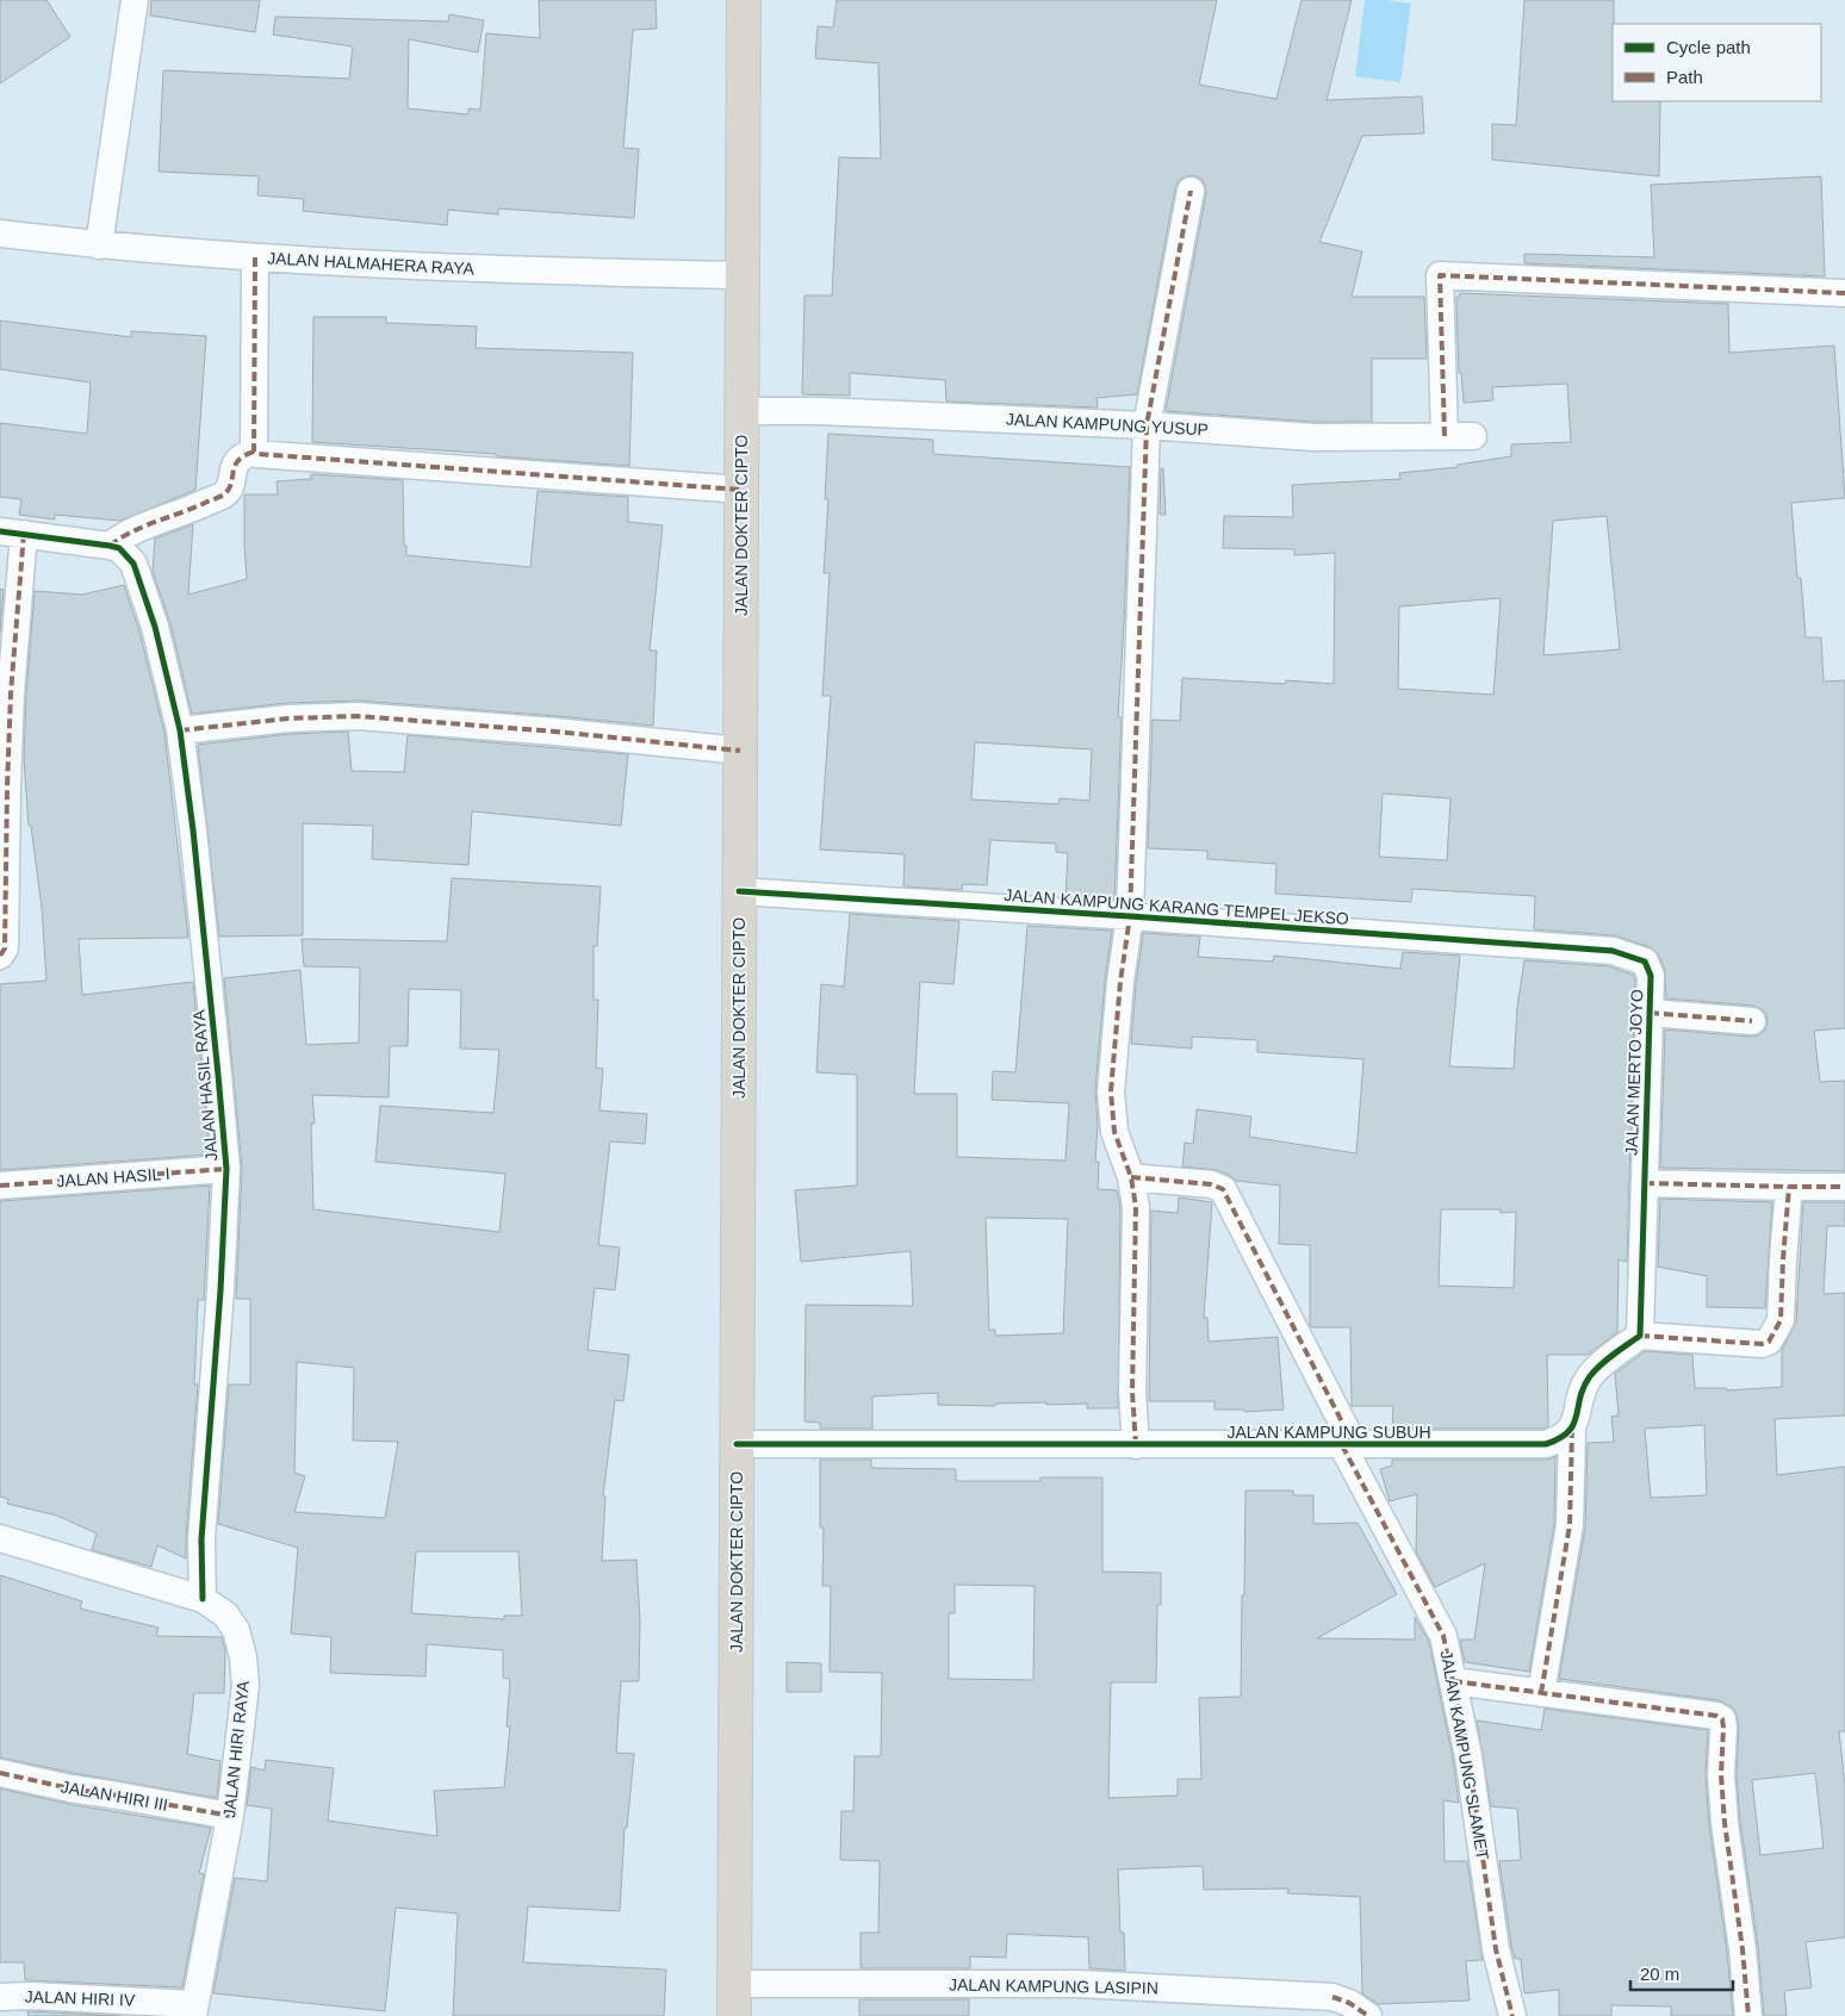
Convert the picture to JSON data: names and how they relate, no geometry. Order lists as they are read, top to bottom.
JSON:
{
  "streets": {
    "highway": ["JALAN DOKTER CIPTO"],
    "street": [
      "JALAN HALMAHERA RAYA",
      "JALAN KAMPUNG YUSUP",
      "JALAN KAMPUNG KARANG TEMPEL JEKSO",
      "JALAN MERTO JOYO",
      "JALAN HASIL RAYA",
      "JALAN HASIL I",
      "JALAN KAMPUNG SUBUH",
      "JALAN HIRI RAYA",
      "JALAN KAMPUNG SLAMET",
      "JALAN HIRI III",
      "JALAN KAMPUNG LASIPIN",
      "JALAN HIRI IV"
    ]
  },
  "crossings": [
    ["JALAN HALMAHERA RAYA", "JALAN DOKTER CIPTO"],
    ["JALAN KAMPUNG YUSUP", "JALAN DOKTER CIPTO"],
    ["JALAN DOKTER CIPTO", "JALAN KAMPUNG KARANG TEMPEL JEKSO"],
    ["JALAN DOKTER CIPTO", "JALAN KAMPUNG SUBUH"],
    ["JALAN DOKTER CIPTO", "JALAN KAMPUNG LASIPIN"],
    ["JALAN KAMPUNG KARANG TEMPEL JEKSO", "JALAN MERTO JOYO"],
    ["JALAN HASIL RAYA", "JALAN HASIL I"],
    ["JALAN HASIL RAYA", "JALAN HIRI RAYA"],
    ["JALAN KAMPUNG SUBUH", "JALAN KAMPUNG SLAMET"],
    ["JALAN HIRI RAYA", "JALAN HIRI III"],
    ["JALAN HIRI RAYA", "JALAN HIRI IV"]
  ],
  "legend": ["Cycle path", "Path"],
  "scale_bar": "20 m"
}
